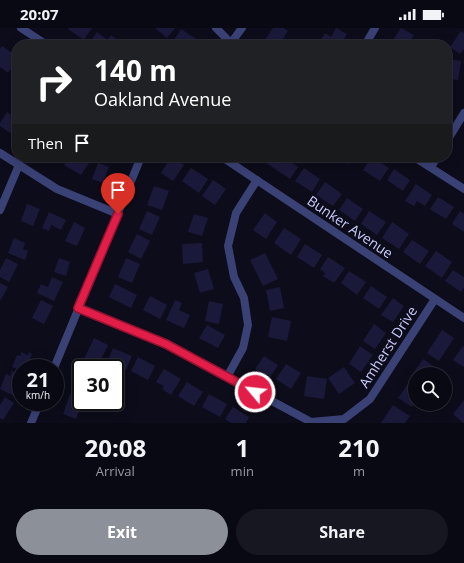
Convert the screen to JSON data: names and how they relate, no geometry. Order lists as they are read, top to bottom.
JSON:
{
  "streets": {
    "street": ["Bunker Avenue", "Amherst Drive"]
  },
  "crossings": [
    ["Bunker Avenue", "Amherst Drive"]
  ],
  "page": {
    "status": "20:07",
    "turn": ["140 m", "Oakland Avenue"],
    "then": "Then",
    "speed": "21 km/h",
    "limit": "30",
    "eta": [
      "20:08",
      "Arrival",
      "1",
      "min",
      "210",
      "m"
    ],
    "buttons": ["Exit", "Share"]
  }
}
